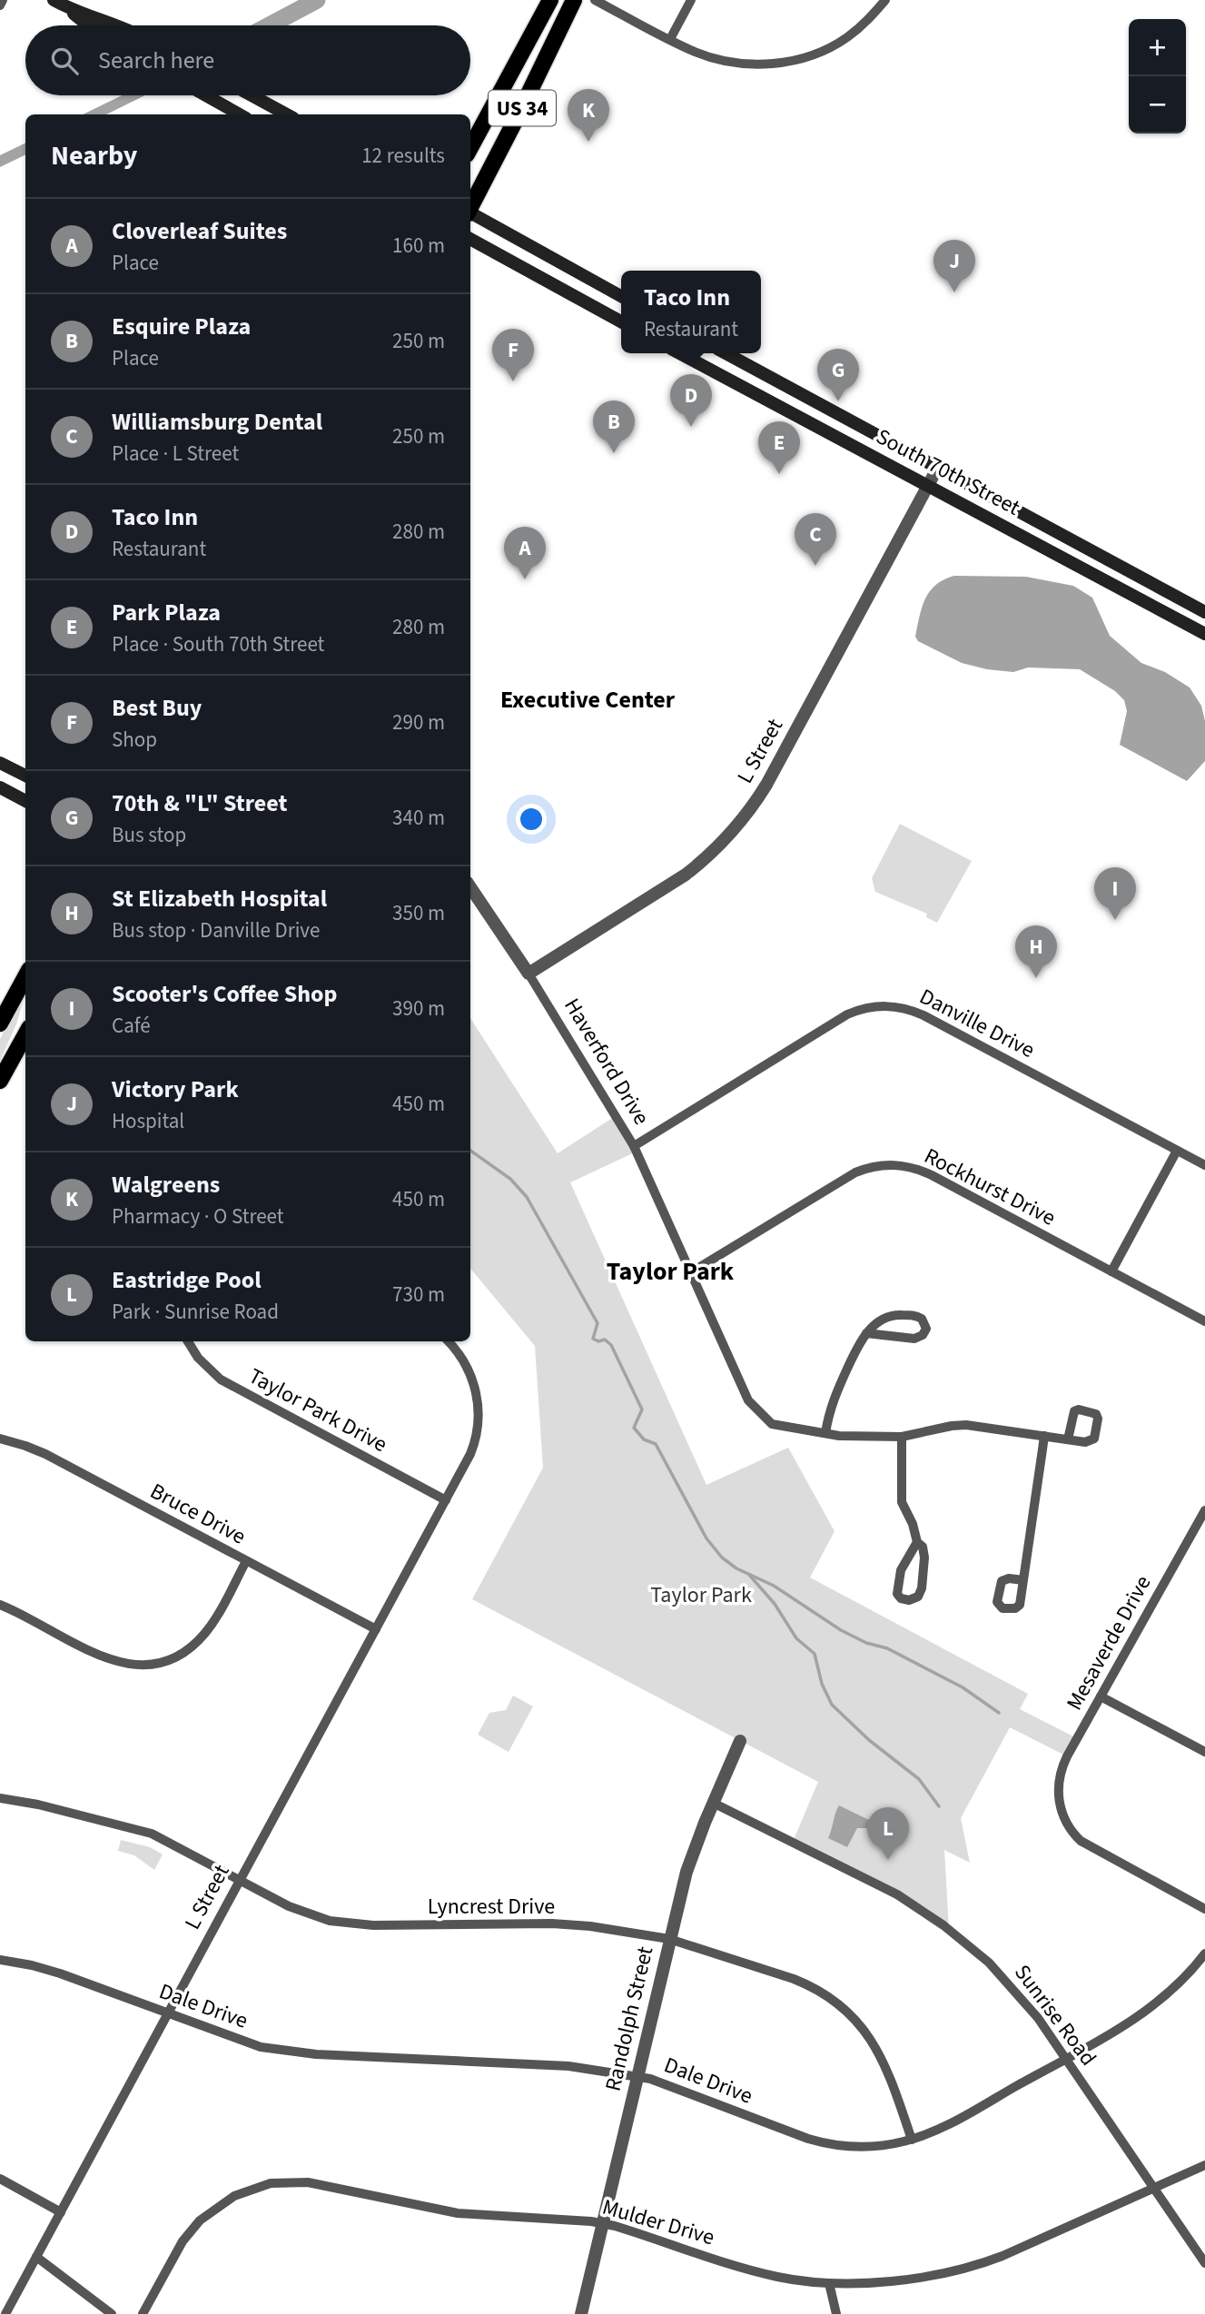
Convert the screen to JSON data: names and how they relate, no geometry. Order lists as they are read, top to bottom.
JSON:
{
  "streets": {
    "main road": ["US 34", "South 70th Street"],
    "street": [
      "L Street",
      "Danville Drive",
      "Haverford Drive",
      "Rockhurst Drive",
      "Taylor Park Drive",
      "Bruce Drive",
      "Mesaverde Drive",
      "Lyncrest Drive",
      "Dale Drive",
      "Sunrise Road",
      "Randolph Street",
      "Mulder Drive"
    ]
  },
  "crossings": [
    ["South 70th Street", "L Street"],
    ["L Street", "Haverford Drive"],
    ["L Street", "Taylor Park Drive"],
    ["L Street", "Bruce Drive"],
    ["L Street", "Lyncrest Drive"],
    ["L Street", "Dale Drive"],
    ["Danville Drive", "Haverford Drive"],
    ["Haverford Drive", "Rockhurst Drive"],
    ["Lyncrest Drive", "Dale Drive"],
    ["Lyncrest Drive", "Randolph Street"],
    ["Dale Drive", "Sunrise Road"],
    ["Dale Drive", "Randolph Street"],
    ["Sunrise Road", "Randolph Street"],
    ["Sunrise Road", "Mulder Drive"],
    ["Randolph Street", "Mulder Drive"]
  ],
  "districts": ["Executive Center", "Taylor Park"],
  "parks": ["Taylor Park"],
  "page": {
    "map_buttons": ["+", "−"],
    "search": "Search here",
    "pins": [
      "K",
      "J",
      "F",
      "G",
      "D",
      "B",
      "E",
      "C",
      "A",
      "I",
      "H",
      "L"
    ],
    "heading": ["Nearby", "12 results"],
    "list": [
      {
        "mark": "A",
        "name": "Cloverleaf Suites",
        "note": "Place",
        "value": "160 m"
      },
      {
        "mark": "B",
        "name": "Esquire Plaza",
        "note": "Place",
        "value": "250 m"
      },
      {
        "mark": "C",
        "name": "Williamsburg Dental",
        "note": "Place · L Street",
        "value": "250 m"
      },
      {
        "mark": "D",
        "name": "Taco Inn",
        "note": "Restaurant",
        "value": "280 m"
      },
      {
        "mark": "E",
        "name": "Park Plaza",
        "note": "Place · South 70th Street",
        "value": "280 m"
      },
      {
        "mark": "F",
        "name": "Best Buy",
        "note": "Shop",
        "value": "290 m"
      },
      {
        "mark": "G",
        "name": "70th & \"L\" Street",
        "note": "Bus stop",
        "value": "340 m"
      },
      {
        "mark": "H",
        "name": "St Elizabeth Hospital",
        "note": "Bus stop · Danville Drive",
        "value": "350 m"
      },
      {
        "mark": "I",
        "name": "Scooter's Coffee Shop",
        "note": "Café",
        "value": "390 m"
      },
      {
        "mark": "J",
        "name": "Victory Park",
        "note": "Hospital",
        "value": "450 m"
      },
      {
        "mark": "K",
        "name": "Walgreens",
        "note": "Pharmacy · O Street",
        "value": "450 m"
      },
      {
        "mark": "L",
        "name": "Eastridge Pool",
        "note": "Park · Sunrise Road",
        "value": "730 m"
      }
    ],
    "popup": ["Taco Inn", "Restaurant"]
  }
}
